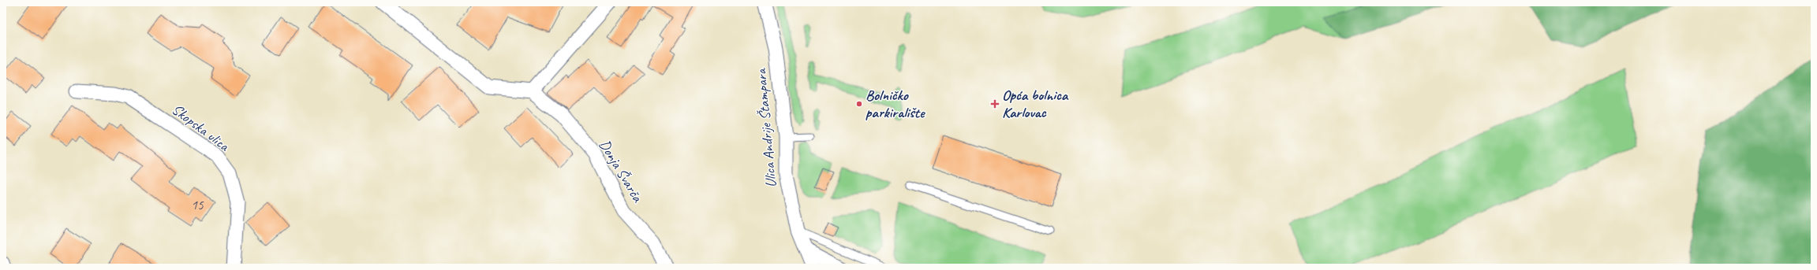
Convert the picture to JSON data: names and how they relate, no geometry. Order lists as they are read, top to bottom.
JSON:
{
  "streets": {
    "street": ["Skopska ulica", "Ulica Andrije Štampara", "Donja Švarča"]
  },
  "places": {
    "other": ["Bolničko parkiralište"],
    "health": ["Opća bolnica Karlovac"]
  },
  "house_numbers": ["15"]
}
